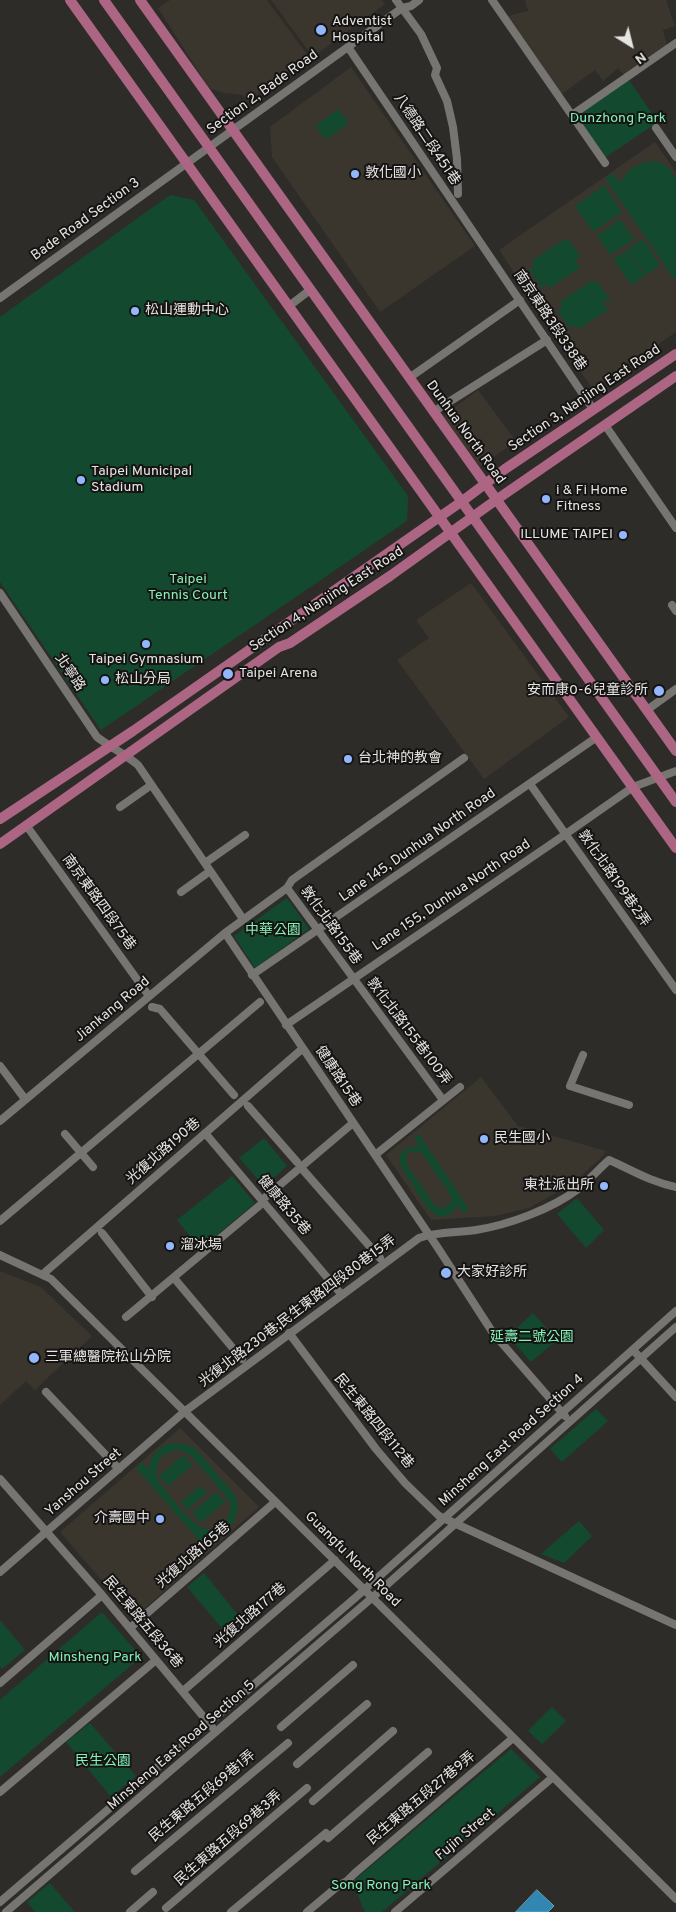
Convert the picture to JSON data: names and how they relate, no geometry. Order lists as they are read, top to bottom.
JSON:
{
  "streets": {
    "main road": ["Section 3, Nanjing East Road", "Dunhua North Road", "Section 4, Nanjing East Road"],
    "street": [
      "Section 2, Bade Road",
      "八德路二段451巷",
      "Bade Road Section 3",
      "南京東路3段338巷",
      "北寧路",
      "Lane 145, Dunhua North Road",
      "敦化北路199巷2弄",
      "Lane 155, Dunhua North Road",
      "南京東路四段75巷",
      "敦化北路155巷",
      "Jiankang Road",
      "敦化北路155巷100弄",
      "健康路15巷",
      "光復北路190巷",
      "健康路35巷",
      "光復北路230巷;民生東路四段80巷15弄",
      "民生東路四段112巷",
      "Minsheng East Road Section 4",
      "Yanshou Street",
      "光復北路165巷",
      "Guangfu North Road",
      "光復北路177巷",
      "民生東路五段36巷",
      "Minsheng East Road Section 5",
      "民生東路五段69巷1弄",
      "民生東路五段27巷9弄",
      "Fujin Street",
      "民生東路五段69巷3弄"
    ]
  },
  "crossings": [
    ["Section 2, Bade Road", "八德路二段451巷"],
    ["Section 2, Bade Road", "Bade Road Section 3"],
    ["Section 2, Bade Road", "Dunhua North Road"],
    ["八德路二段451巷", "南京東路3段338巷"],
    ["南京東路3段338巷", "Section 3, Nanjing East Road"],
    ["Section 3, Nanjing East Road", "Dunhua North Road"],
    ["Section 3, Nanjing East Road", "Section 4, Nanjing East Road"],
    ["Section 4, Nanjing East Road", "北寧路"],
    ["Section 4, Nanjing East Road", "南京東路四段75巷"],
    ["Lane 145, Dunhua North Road", "敦化北路199巷2弄"],
    ["Lane 145, Dunhua North Road", "敦化北路155巷"],
    ["Lane 145, Dunhua North Road", "健康路15巷"],
    ["敦化北路199巷2弄", "Lane 155, Dunhua North Road"],
    ["Lane 155, Dunhua North Road", "敦化北路155巷"],
    ["Lane 155, Dunhua North Road", "敦化北路155巷100弄"],
    ["Lane 155, Dunhua North Road", "健康路15巷"],
    ["南京東路四段75巷", "Jiankang Road"],
    ["敦化北路155巷", "Jiankang Road"],
    ["敦化北路155巷", "敦化北路155巷100弄"],
    ["Jiankang Road", "健康路15巷"],
    ["健康路15巷", "光復北路190巷"],
    ["健康路15巷", "光復北路230巷;民生東路四段80巷15弄"],
    ["健康路15巷", "Minsheng East Road Section 4"],
    ["光復北路190巷", "健康路35巷"],
    ["光復北路190巷", "Guangfu North Road"],
    ["健康路35巷", "光復北路230巷;民生東路四段80巷15弄"],
    ["光復北路230巷;民生東路四段80巷15弄", "民生東路四段112巷"],
    ["光復北路230巷;民生東路四段80巷15弄", "Yanshou Street"],
    ["光復北路230巷;民生東路四段80巷15弄", "Guangfu North Road"],
    ["民生東路四段112巷", "Minsheng East Road Section 4"],
    ["Minsheng East Road Section 4", "Guangfu North Road"],
    ["Minsheng East Road Section 4", "Minsheng East Road Section 5"],
    ["Yanshou Street", "Guangfu North Road"],
    ["Yanshou Street", "民生東路五段36巷"],
    ["光復北路165巷", "Guangfu North Road"],
    ["光復北路165巷", "民生東路五段36巷"],
    ["Guangfu North Road", "光復北路177巷"],
    ["Guangfu North Road", "Minsheng East Road Section 5"],
    ["Guangfu North Road", "民生東路五段27巷9弄"],
    ["Guangfu North Road", "Fujin Street"],
    ["光復北路177巷", "民生東路五段36巷"],
    ["民生東路五段36巷", "Minsheng East Road Section 5"]
  ],
  "parks": [
    "Dunzhong Park",
    "Taipei Tennis Court",
    "中華公園",
    "延壽二號公園",
    "Minsheng Park",
    "民生公園",
    "Song Rong Park"
  ],
  "places": [
    "Adventist Hospital",
    "敦化國小",
    "松山運動中心",
    "Taipei Municipal Stadium",
    "i & Fi Home Fitness",
    "ILLUME TAIPEI",
    "Taipei Gymnasium",
    "Taipei Arena",
    "松山分局",
    "安而康0-6兒童診所",
    "台北神的教會",
    "民生國小",
    "東社派出所",
    "溜冰場",
    "大家好診所",
    "三軍總醫院松山分院",
    "介壽國中"
  ],
  "north": "bottom right"
}
